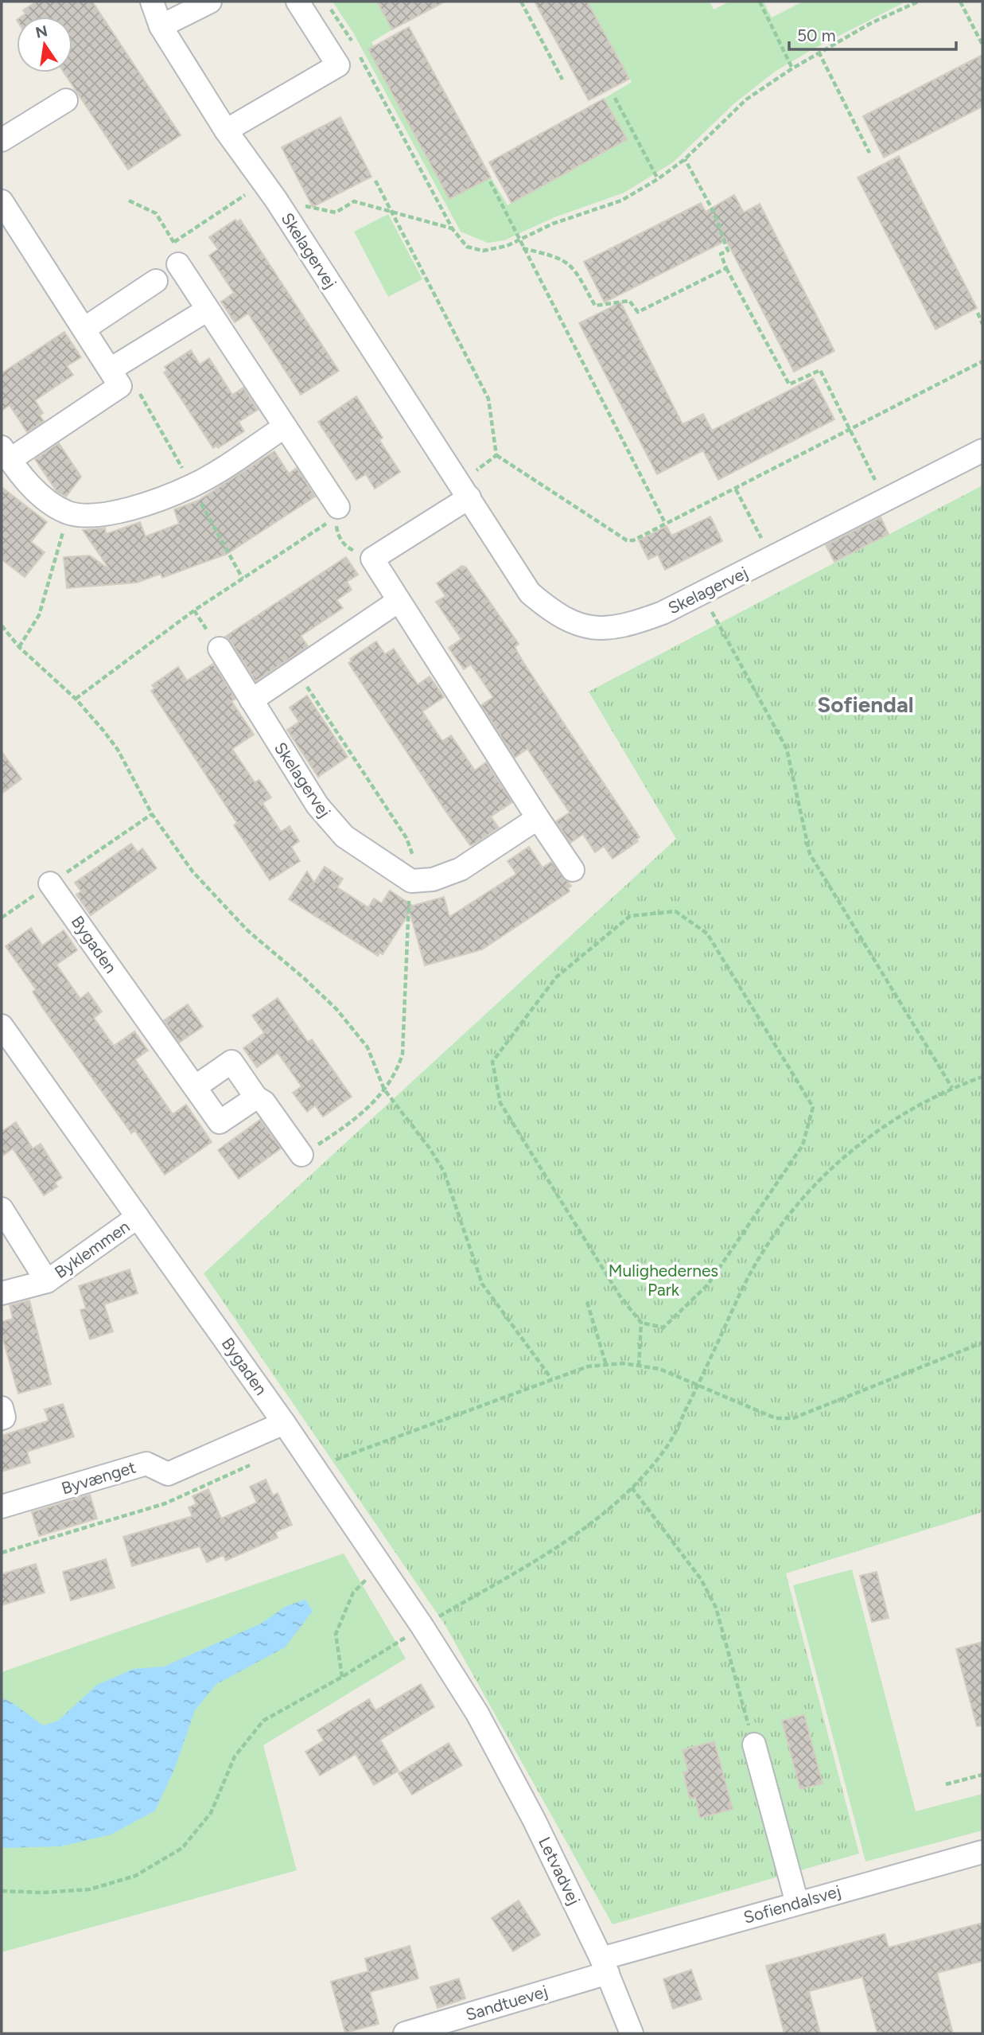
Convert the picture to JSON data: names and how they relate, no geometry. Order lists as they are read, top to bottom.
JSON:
{
  "streets": {
    "street": [
      "Skelagervej",
      "Bygaden",
      "Byklemmen",
      "Byvænget",
      "Letvadvej",
      "Sofiendalsvej",
      "Sandtuevej"
    ]
  },
  "crossings": [
    ["Bygaden", "Byklemmen"],
    ["Bygaden", "Byvænget"],
    ["Bygaden", "Letvadvej"],
    ["Letvadvej", "Sofiendalsvej"],
    ["Letvadvej", "Sandtuevej"],
    ["Sofiendalsvej", "Sandtuevej"]
  ],
  "districts": ["Sofiendal"],
  "parks": ["Mulighedernes Park"],
  "scale_bar": "50 m",
  "north": "top"
}
